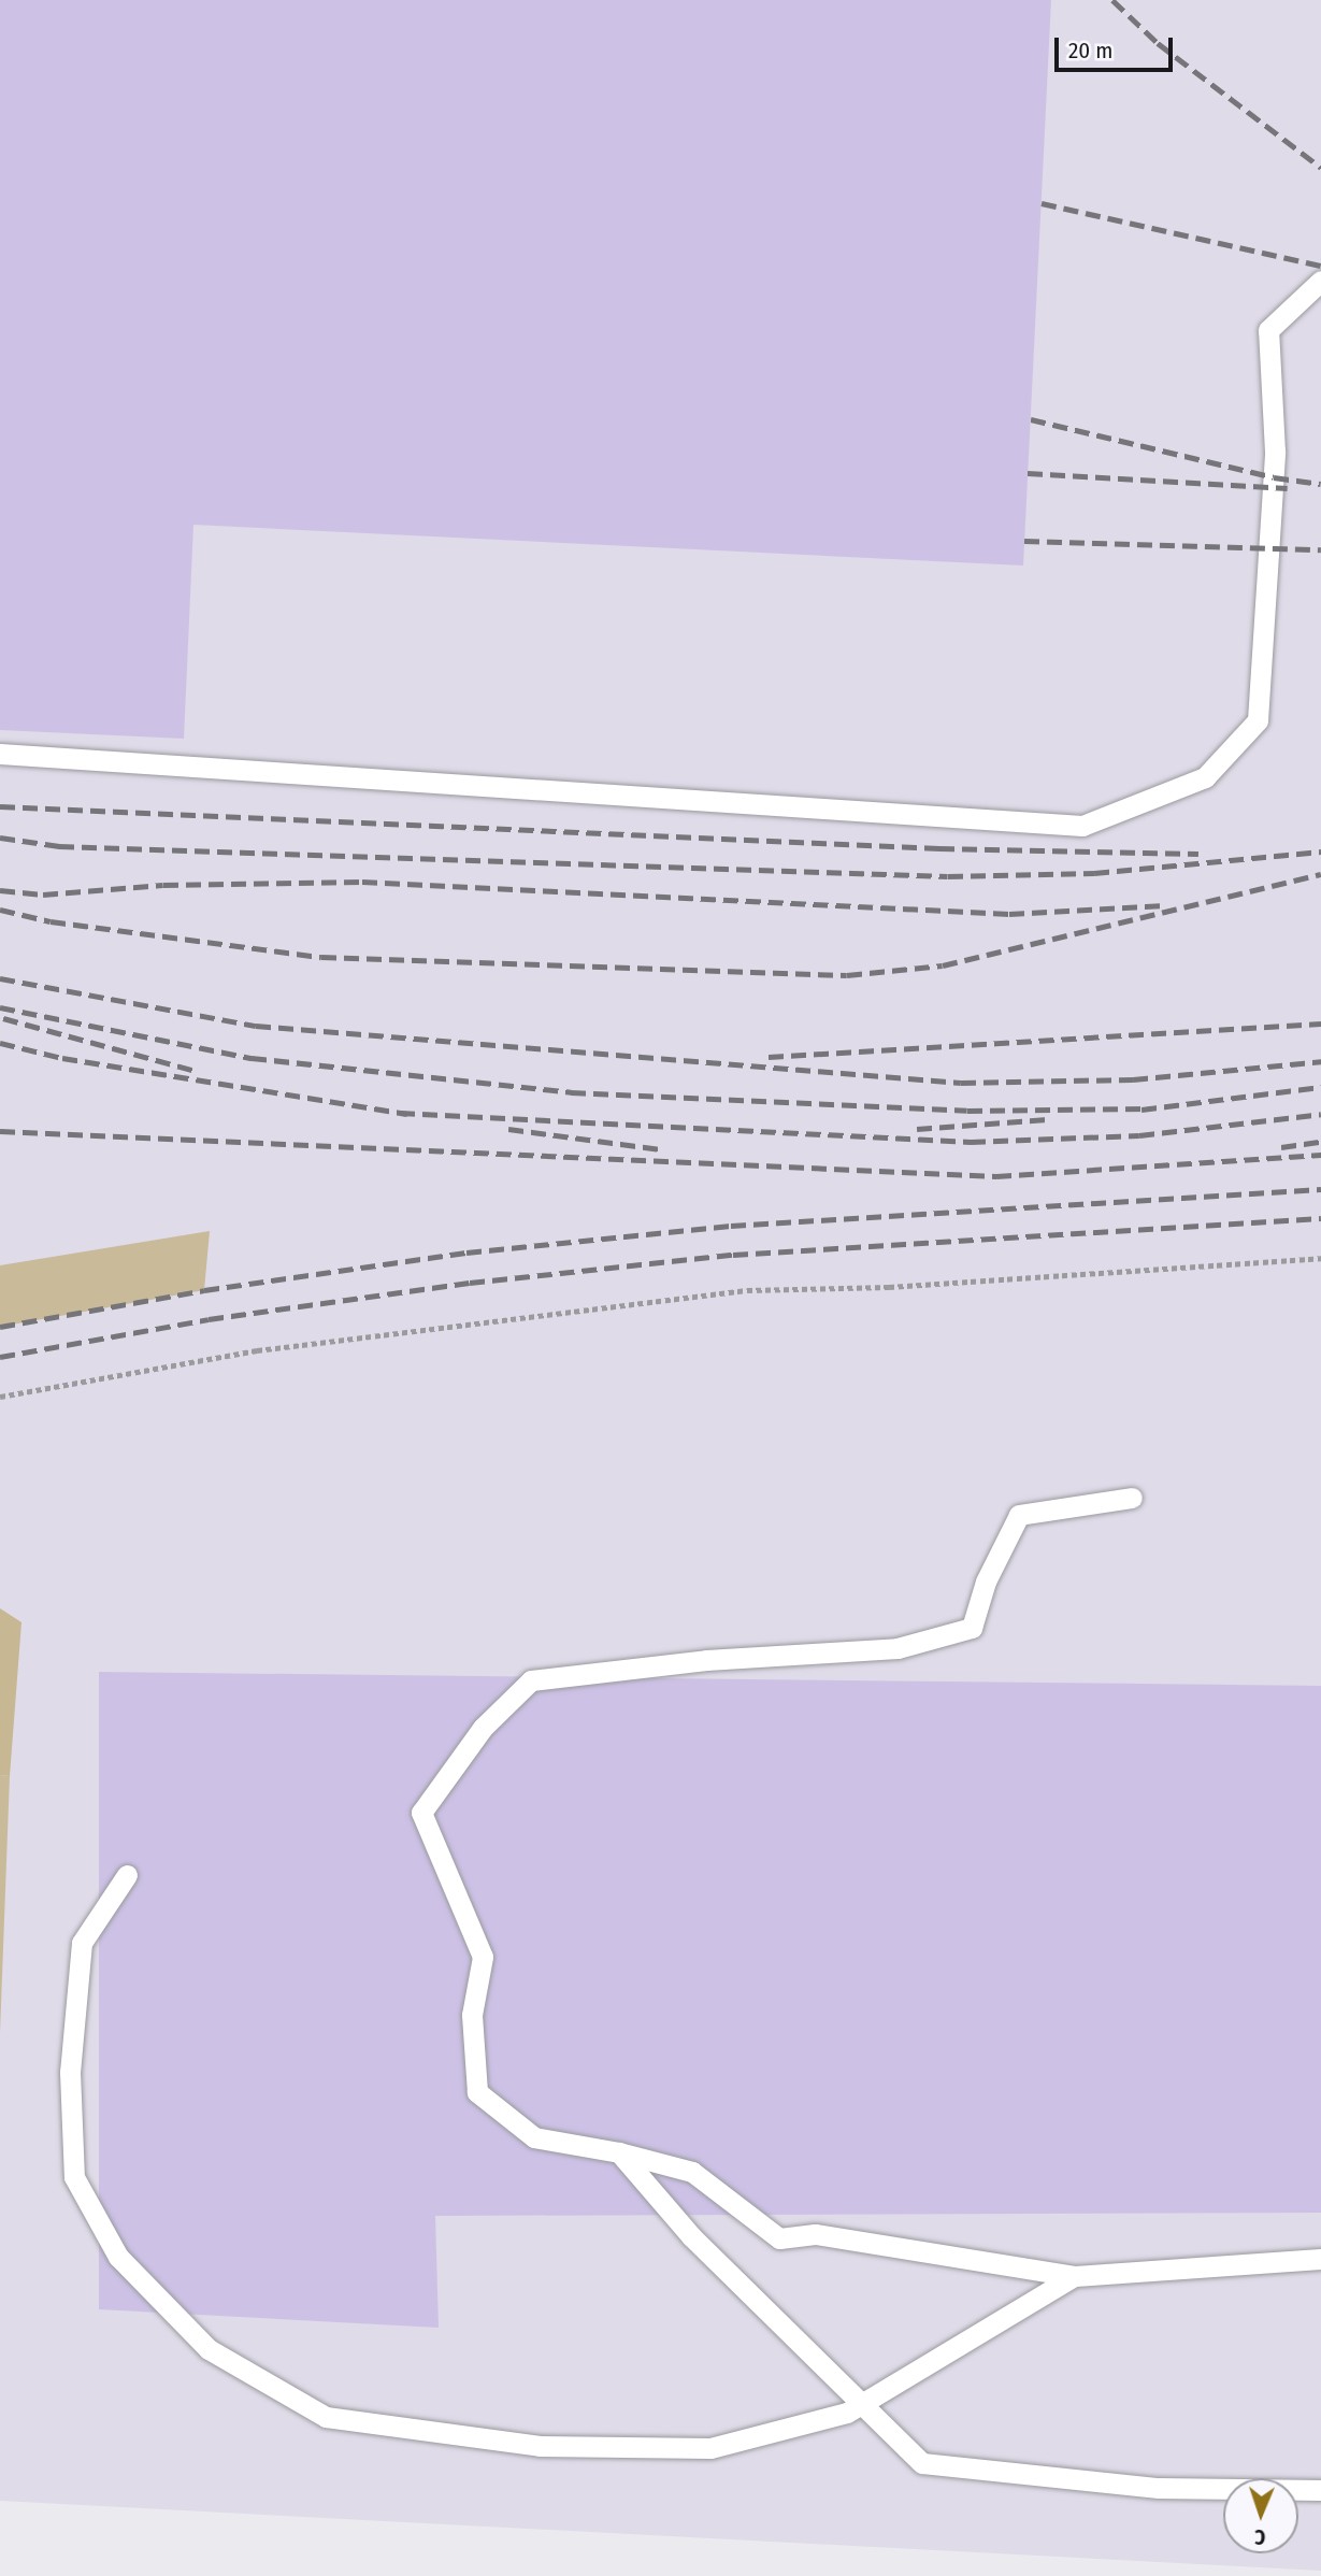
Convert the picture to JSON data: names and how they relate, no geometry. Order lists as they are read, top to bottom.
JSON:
{
  "scale_bar": "20 m",
  "north": "bottom"
}
